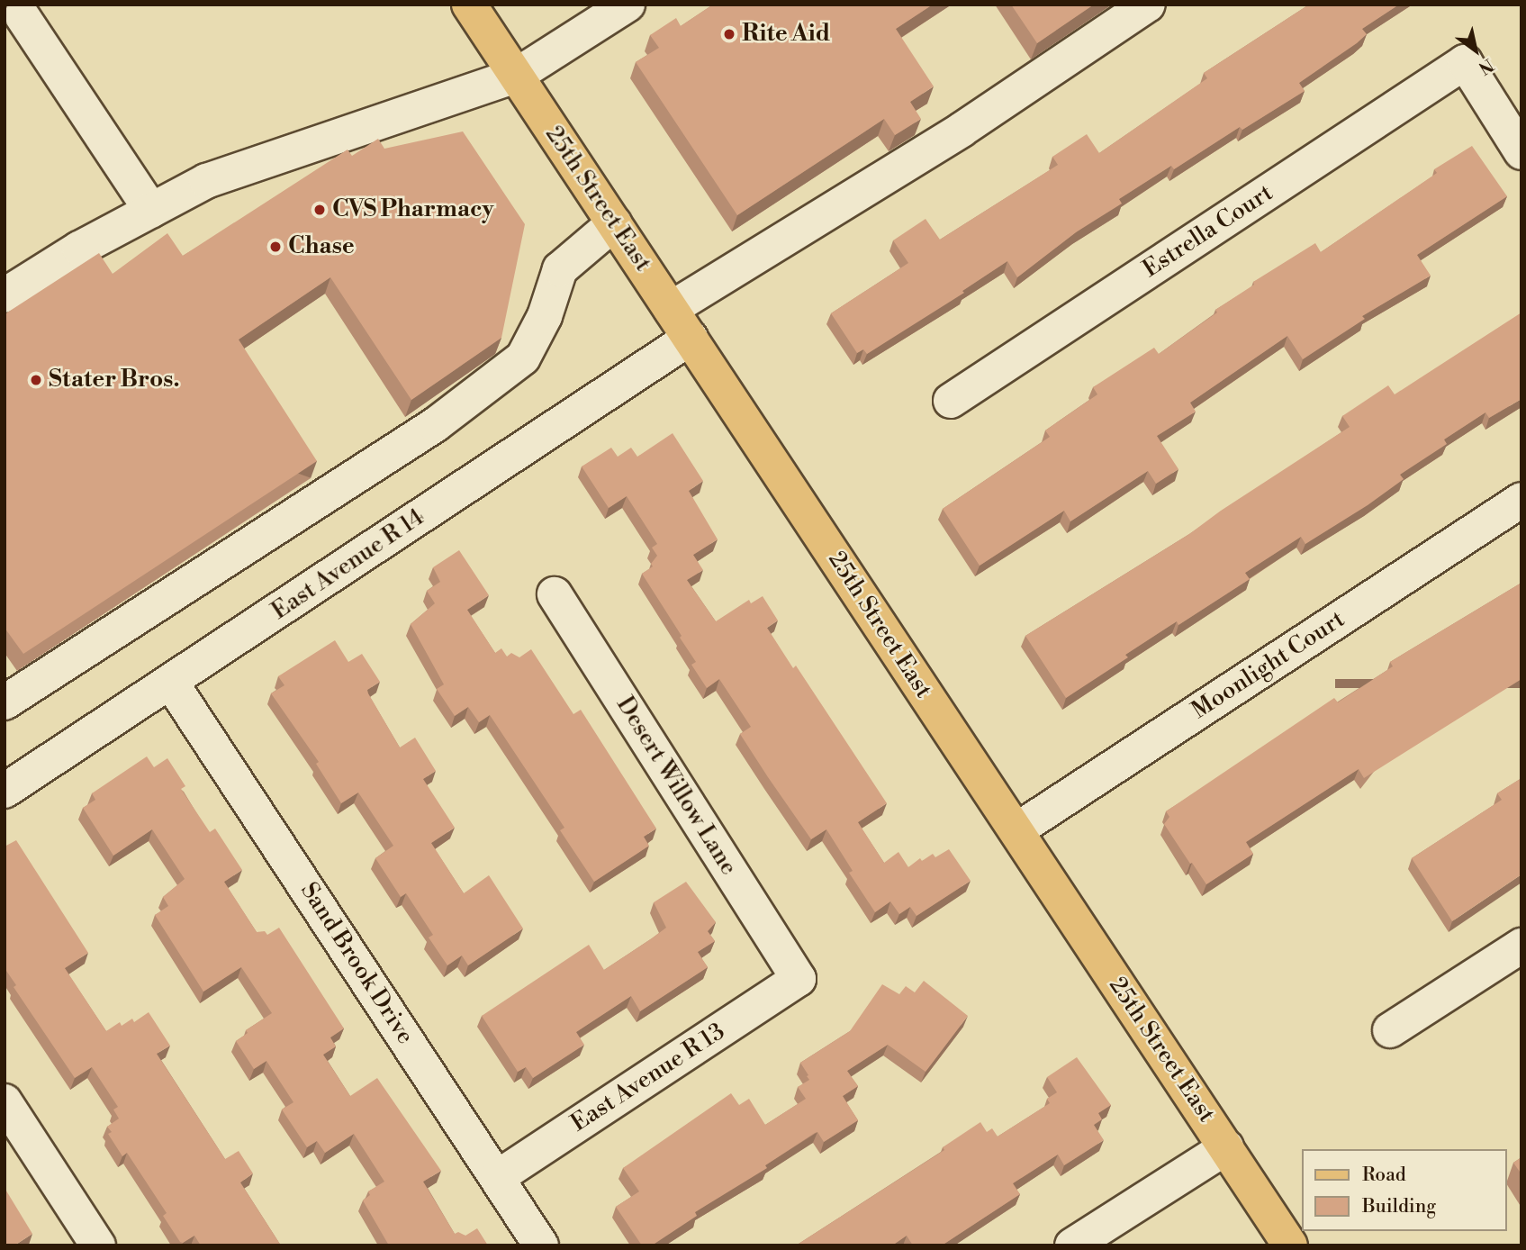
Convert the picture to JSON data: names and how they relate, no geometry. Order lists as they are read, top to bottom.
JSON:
{
  "streets": {
    "main road": ["25th Street East"],
    "street": [
      "Estrella Court",
      "East Avenue R 14",
      "Moonlight Court",
      "Desert Willow Lane",
      "Sand Brook Drive",
      "East Avenue R 13"
    ]
  },
  "crossings": [
    ["25th Street East", "East Avenue R 14"],
    ["25th Street East", "Moonlight Court"],
    ["East Avenue R 14", "Sand Brook Drive"],
    ["Desert Willow Lane", "East Avenue R 13"],
    ["Sand Brook Drive", "East Avenue R 13"]
  ],
  "places": [
    "Rite Aid",
    "CVS Pharmacy",
    "Chase",
    "Stater Bros."
  ],
  "legend": ["Road", "Building"],
  "north": "bottom right"
}
